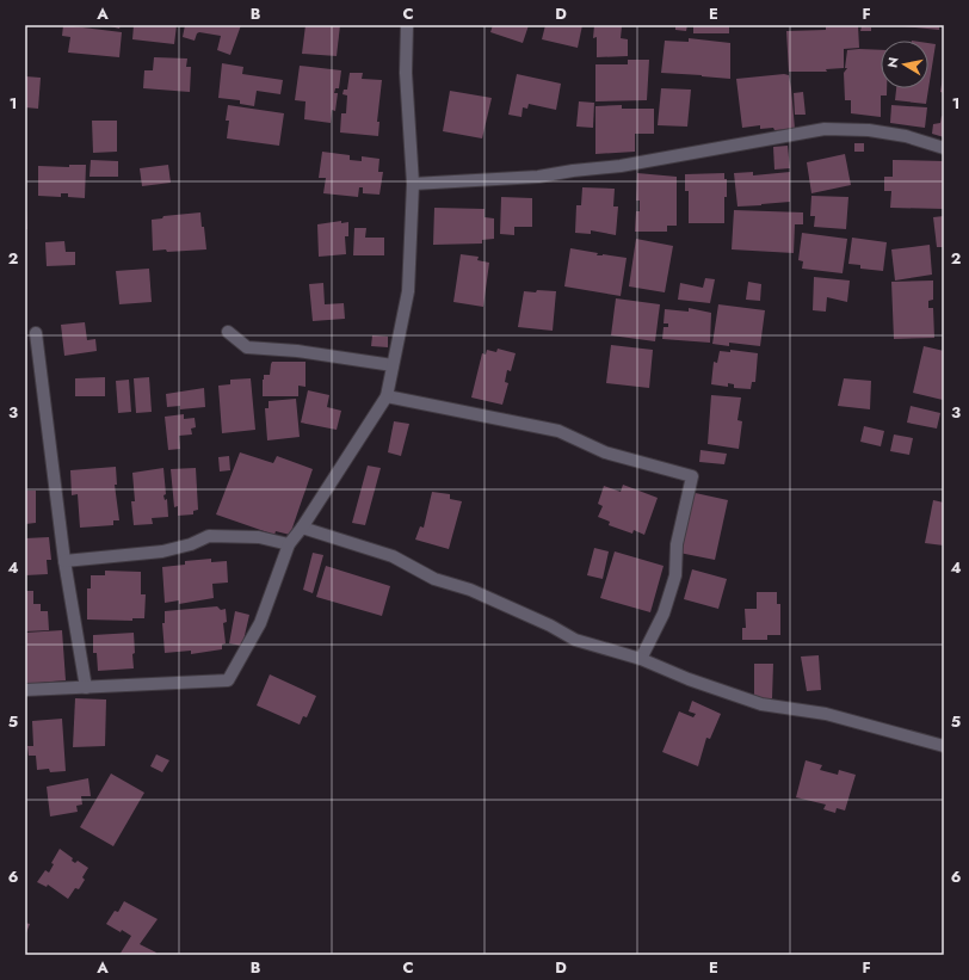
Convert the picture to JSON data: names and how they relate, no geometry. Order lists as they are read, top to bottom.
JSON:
{
  "north": "left",
  "grid": {
    "columns": [
      "A",
      "B",
      "C",
      "D",
      "E",
      "F"
    ],
    "rows": [
      "1",
      "2",
      "3",
      "4",
      "5",
      "6"
    ]
  }
}
